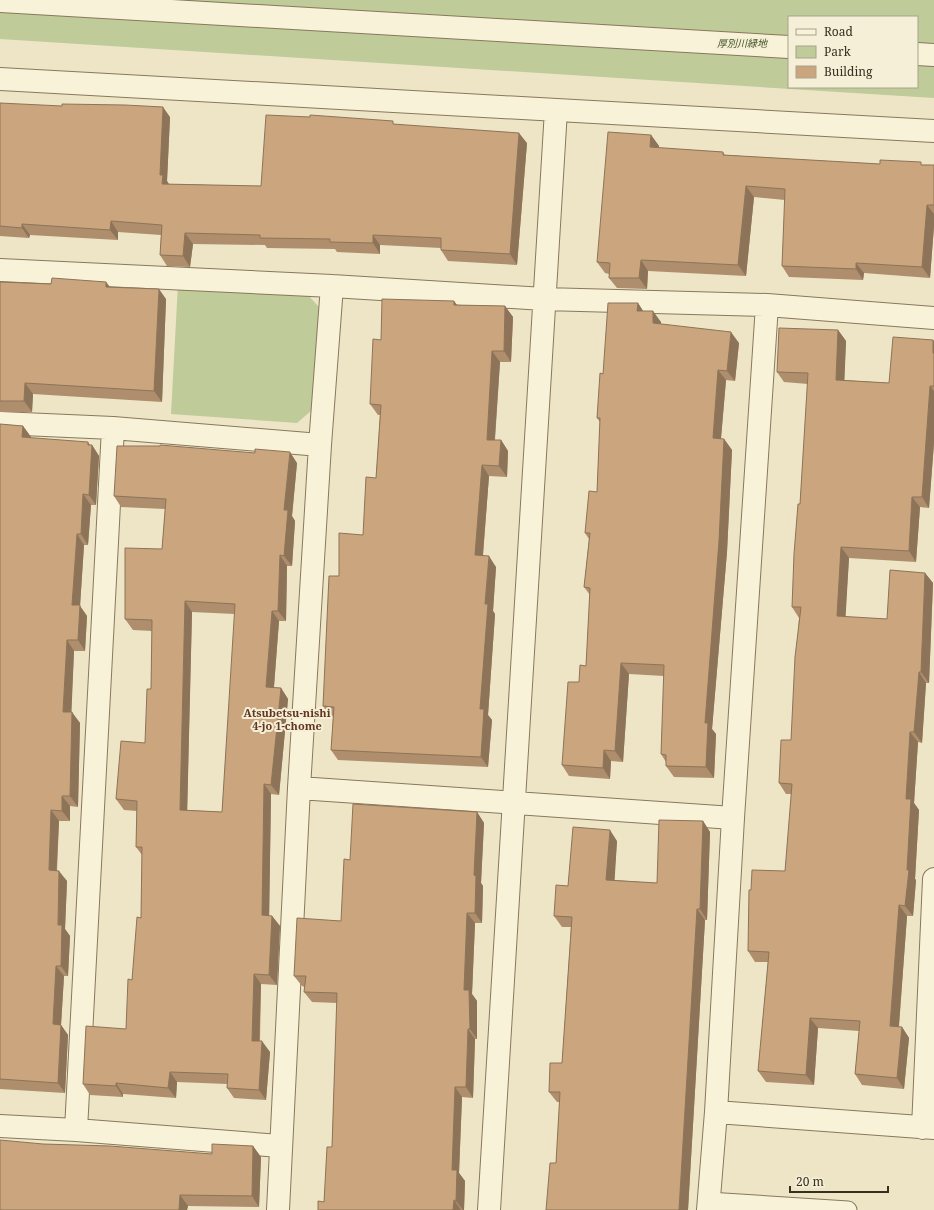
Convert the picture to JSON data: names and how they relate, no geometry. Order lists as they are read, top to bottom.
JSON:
{
  "districts": ["Atsubetsu-nishi 4-jo 1-chome"],
  "parks": ["厚別川緑地"],
  "legend": ["Road", "Park", "Building"],
  "scale_bar": "20 m"
}
